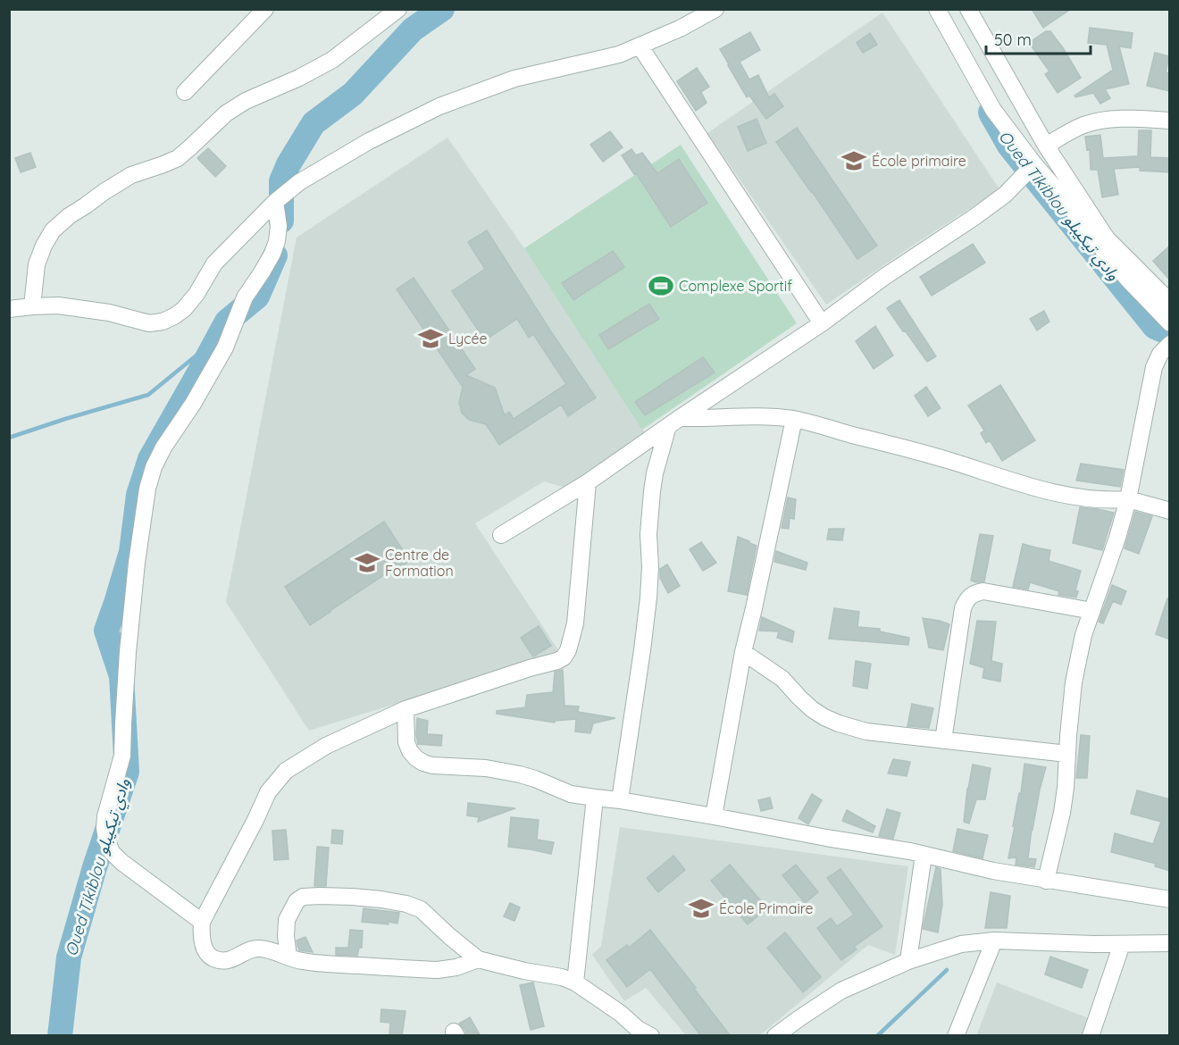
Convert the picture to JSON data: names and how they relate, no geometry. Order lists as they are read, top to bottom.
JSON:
{
  "water": ["Oued Tikiblou وادي تيكيبلو"],
  "places": {
    "school or university": [
      "École primaire",
      "Lycée",
      "Centre de Formation",
      "École Primaire"
    ],
    "sports": ["Complexe Sportif"]
  },
  "scale_bar": "50 m"
}
